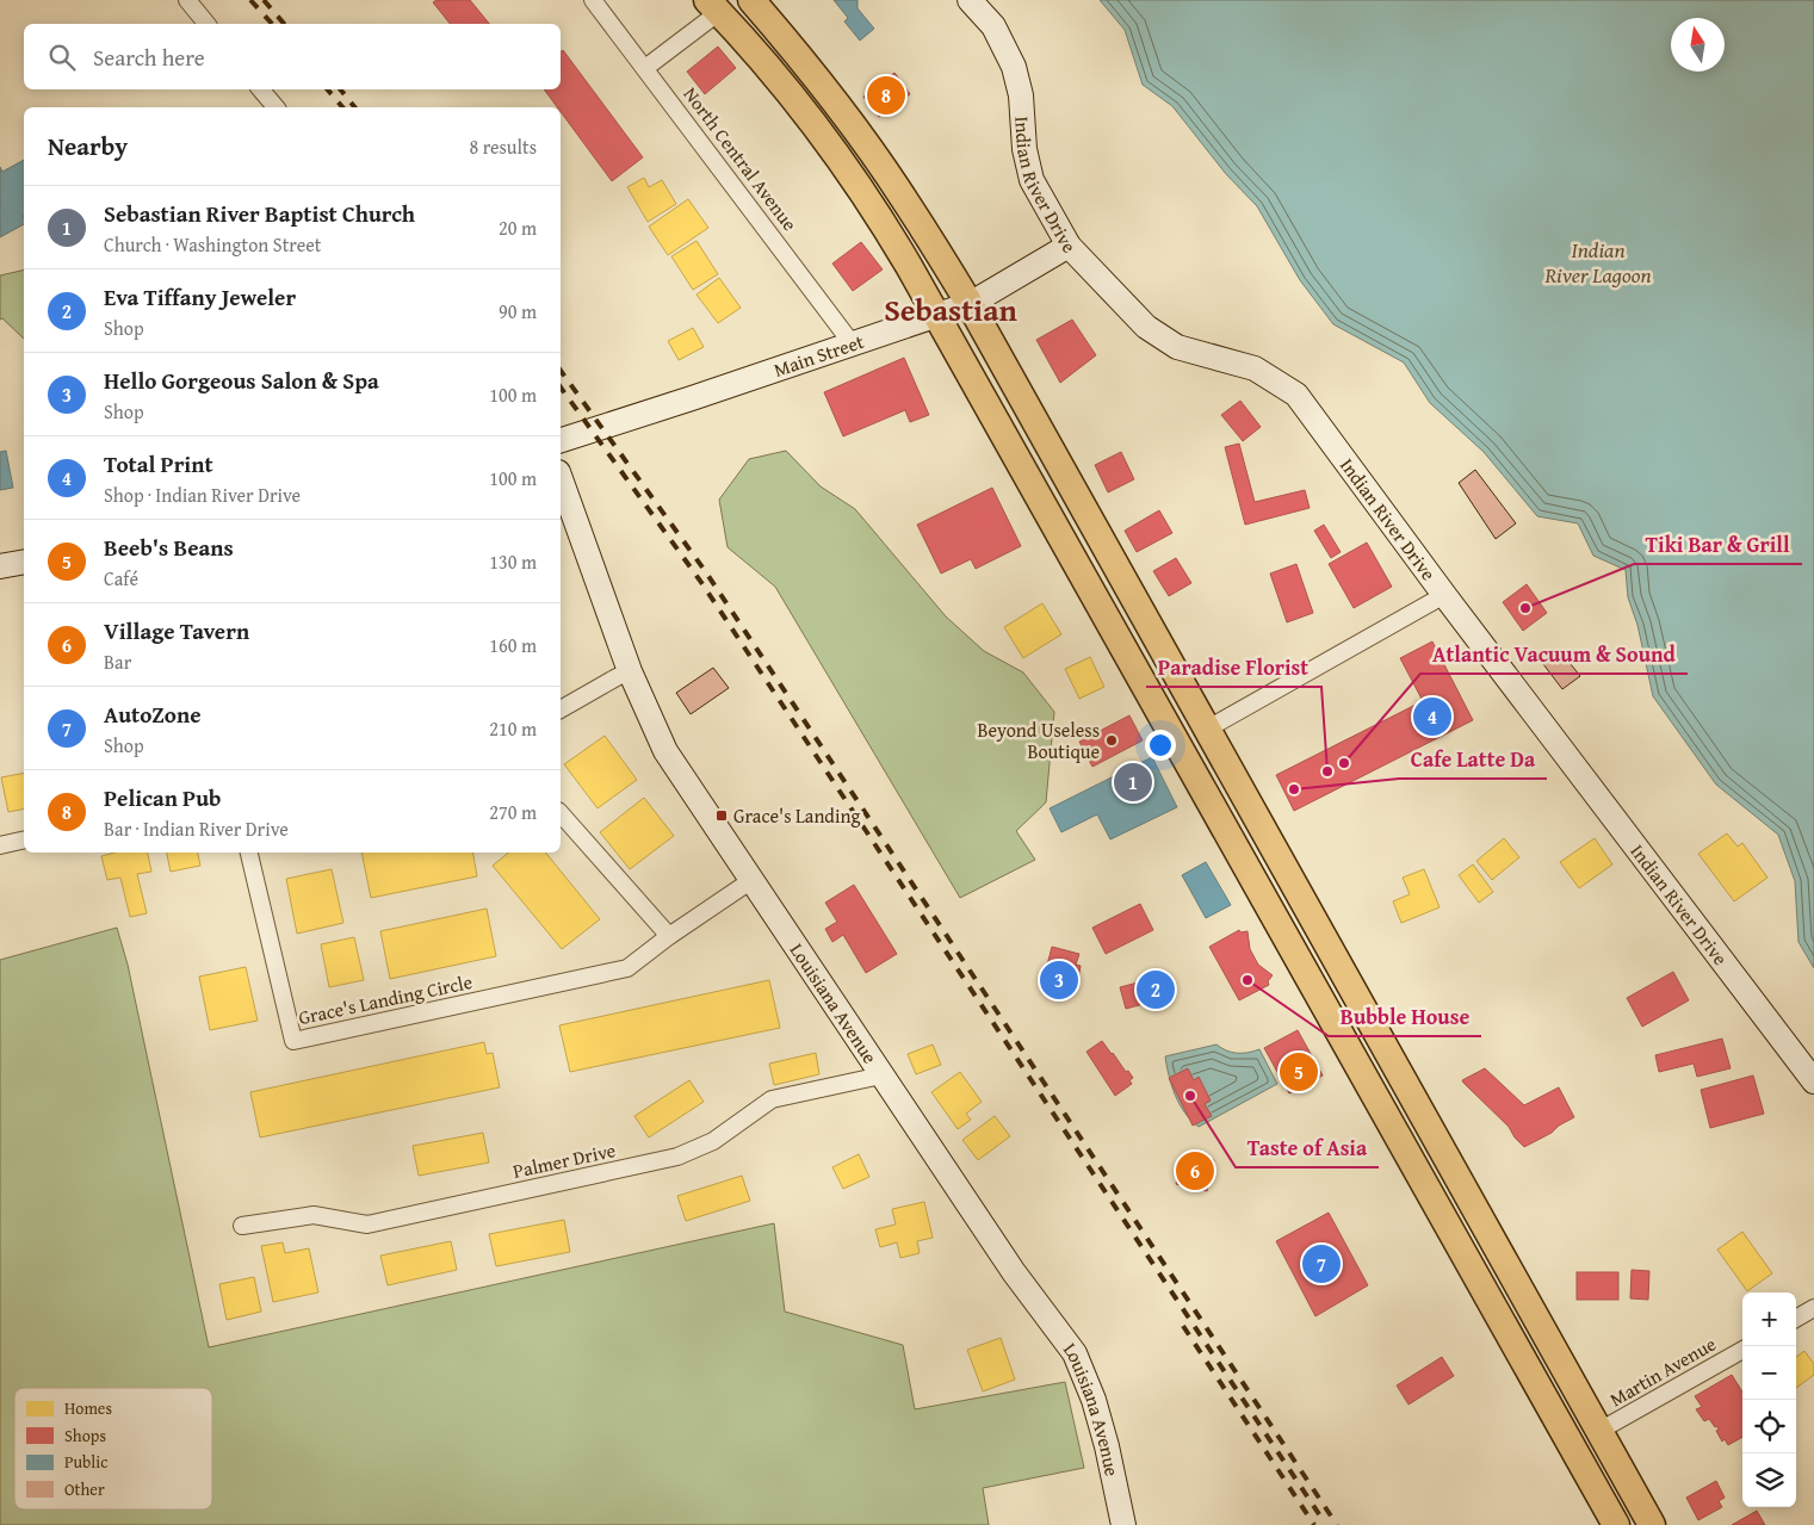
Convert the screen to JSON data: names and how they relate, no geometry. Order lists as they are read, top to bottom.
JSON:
{
  "streets": {
    "street": [
      "North Central Avenue",
      "Indian River Drive",
      "Main Street",
      "Grace's Landing Circle",
      "Louisiana Avenue",
      "Palmer Drive",
      "Martin Avenue"
    ]
  },
  "crossings": [
    ["North Central Avenue", "Main Street"],
    ["Indian River Drive", "Main Street"],
    ["Grace's Landing Circle", "Louisiana Avenue"],
    ["Louisiana Avenue", "Palmer Drive"]
  ],
  "districts": ["Sebastian"],
  "water": ["Indian River Lagoon"],
  "places": {
    "other": [
      "Tiki Bar & Grill",
      "Beyond Useless Boutique",
      "Atlantic Vacuum & Sound",
      "Paradise Florist",
      "Cafe Latte Da",
      "Bubble House",
      "Taste of Asia"
    ],
    "transit": ["Grace's Landing"]
  },
  "legend": [
    "Homes",
    "Shops",
    "Public",
    "Other"
  ],
  "north": "top",
  "page": {
    "search": "Search here",
    "pins": [
      "8",
      "4",
      "1",
      "3",
      "2",
      "5",
      "6",
      "7"
    ],
    "heading": ["Nearby", "8 results"],
    "list": [
      {
        "mark": "1",
        "name": "Sebastian River Baptist Church",
        "note": "Church · Washington Street",
        "value": "20 m"
      },
      {
        "mark": "2",
        "name": "Eva Tiffany Jeweler",
        "note": "Shop",
        "value": "90 m"
      },
      {
        "mark": "3",
        "name": "Hello Gorgeous Salon & Spa",
        "note": "Shop",
        "value": "100 m"
      },
      {
        "mark": "4",
        "name": "Total Print",
        "note": "Shop · Indian River Drive",
        "value": "100 m"
      },
      {
        "mark": "5",
        "name": "Beeb's Beans",
        "note": "Café",
        "value": "130 m"
      },
      {
        "mark": "6",
        "name": "Village Tavern",
        "note": "Bar",
        "value": "160 m"
      },
      {
        "mark": "7",
        "name": "AutoZone",
        "note": "Shop",
        "value": "210 m"
      },
      {
        "mark": "8",
        "name": "Pelican Pub",
        "note": "Bar · Indian River Drive",
        "value": "270 m"
      }
    ],
    "map_buttons": ["+", "−"]
  }
}
